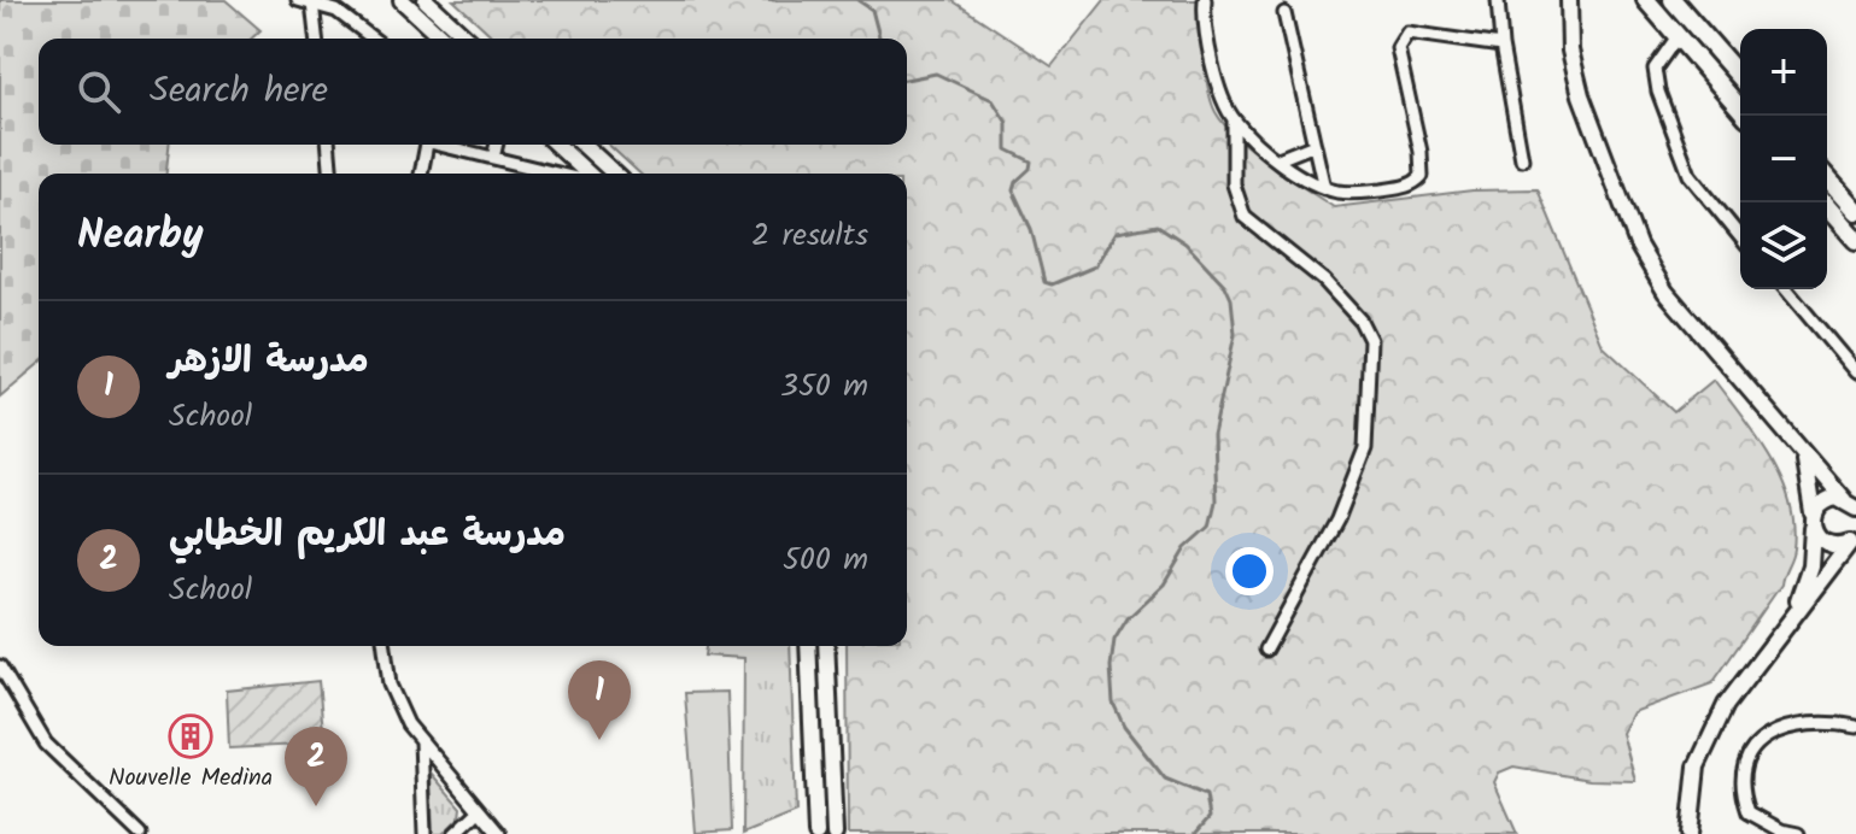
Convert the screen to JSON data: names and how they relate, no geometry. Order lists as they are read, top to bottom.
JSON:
{
  "places": {
    "building": ["Nouvelle Medina"]
  },
  "page": {
    "map_buttons": ["+", "−"],
    "search": "Search here",
    "heading": ["Nearby", "2 results"],
    "list": [
      {
        "mark": "1",
        "name": "مدرسة الازهر",
        "note": "School",
        "value": "350 m"
      },
      {
        "mark": "2",
        "name": "مدرسة عبد الكريم الخطابي",
        "note": "School",
        "value": "500 m"
      }
    ],
    "pins": ["1", "2"]
  }
}
